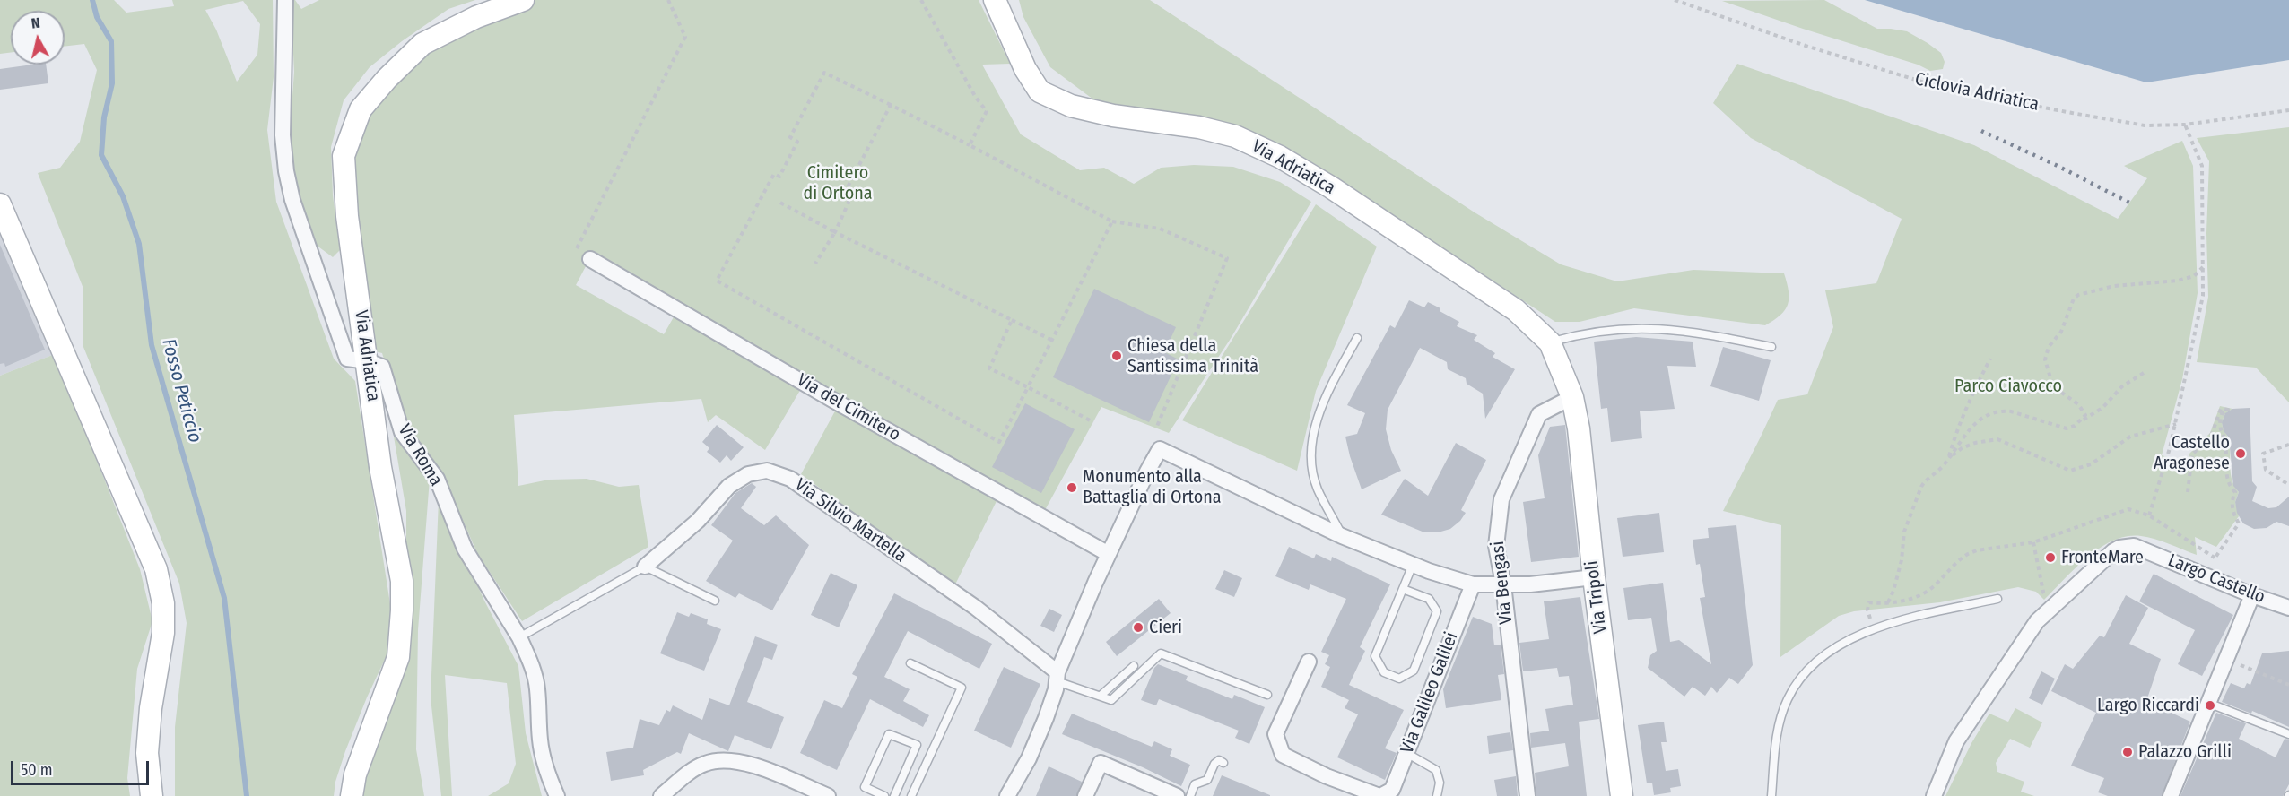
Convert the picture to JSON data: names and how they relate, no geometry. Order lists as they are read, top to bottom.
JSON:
{
  "streets": {
    "main road": ["Via Adriatica", "Via Tripoli"],
    "street": [
      "Via del Cimitero",
      "Via Roma",
      "Via Silvio Martella",
      "Largo Castello",
      "Via Bengasi",
      "Via Galileo Galilei"
    ],
    "path": ["Ciclovia Adriatica"]
  },
  "crossings": [
    ["Via Adriatica", "Via Roma"],
    ["Via Adriatica", "Via Bengasi"],
    ["Via Adriatica", "Via Tripoli"],
    ["Via Bengasi", "Via Tripoli"]
  ],
  "water": ["Fosso Peticcio"],
  "parks": ["Cimitero di Ortona", "Parco Ciavocco"],
  "places": [
    "Chiesa della Santissima Trinità",
    "Castello Aragonese",
    "Monumento alla Battaglia di Ortona",
    "FronteMare",
    "Cieri",
    "Largo Riccardi",
    "Palazzo Grilli"
  ],
  "scale_bar": "50 m",
  "north": "top"
}
